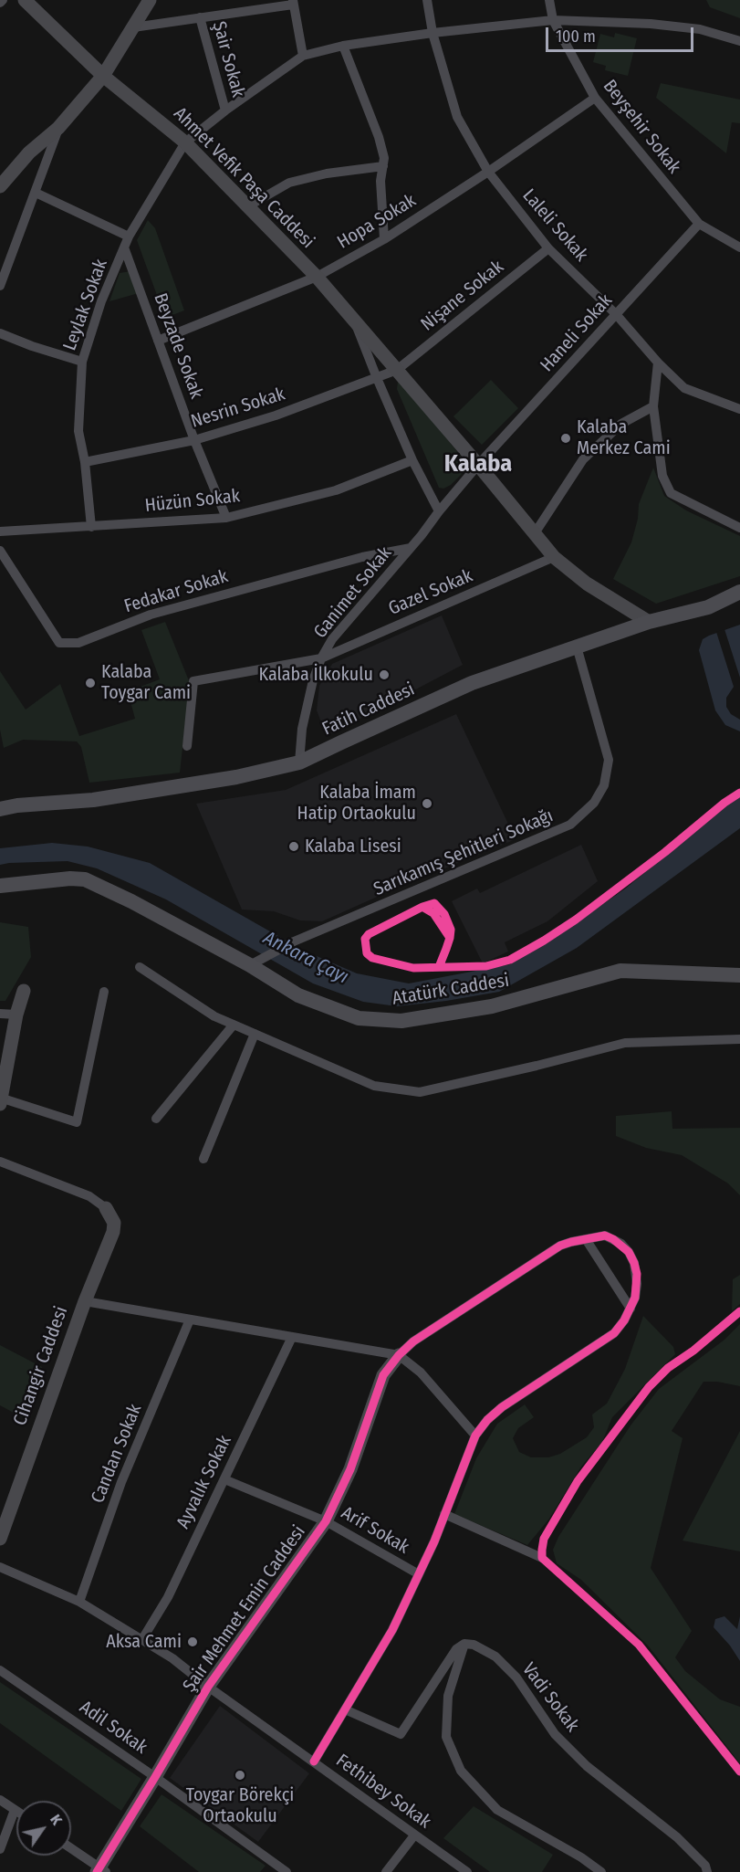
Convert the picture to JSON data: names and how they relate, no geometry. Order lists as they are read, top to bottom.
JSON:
{
  "streets": {
    "main road": ["Fatih Caddesi", "Atatürk Caddesi"],
    "street": [
      "Şair Sokak",
      "Beyşehir Sokak",
      "Ahmet Vefik Paşa Caddesi",
      "Hopa Sokak",
      "Laleli Sokak",
      "Nişane Sokak",
      "Leylak Sokak",
      "Haneli Sokak",
      "Beyzade Sokak",
      "Nesrin Sokak",
      "Hüzün Sokak",
      "Fedakar Sokak",
      "Ganimet Sokak",
      "Gazel Sokak",
      "Sarıkamış Şehitleri Sokağı",
      "Cihangir Caddesi",
      "Candan Sokak",
      "Ayvalık Sokak",
      "Arif Sokak",
      "Şair Mehmet Emin Caddesi",
      "Vadi Sokak",
      "Adil Sokak",
      "Fethibey Sokak"
    ]
  },
  "crossings": [
    ["Beyşehir Sokak", "Hopa Sokak"],
    ["Beyşehir Sokak", "Haneli Sokak"],
    ["Ahmet Vefik Paşa Caddesi", "Hopa Sokak"],
    ["Ahmet Vefik Paşa Caddesi", "Nişane Sokak"],
    ["Ahmet Vefik Paşa Caddesi", "Leylak Sokak"],
    ["Ahmet Vefik Paşa Caddesi", "Haneli Sokak"],
    ["Ahmet Vefik Paşa Caddesi", "Nesrin Sokak"],
    ["Ahmet Vefik Paşa Caddesi", "Hüzün Sokak"],
    ["Ahmet Vefik Paşa Caddesi", "Ganimet Sokak"],
    ["Ahmet Vefik Paşa Caddesi", "Gazel Sokak"],
    ["Ahmet Vefik Paşa Caddesi", "Fatih Caddesi"],
    ["Hopa Sokak", "Laleli Sokak"],
    ["Hopa Sokak", "Beyzade Sokak"],
    ["Laleli Sokak", "Nişane Sokak"],
    ["Laleli Sokak", "Haneli Sokak"],
    ["Nişane Sokak", "Nesrin Sokak"],
    ["Leylak Sokak", "Beyzade Sokak"],
    ["Leylak Sokak", "Nesrin Sokak"],
    ["Leylak Sokak", "Hüzün Sokak"],
    ["Haneli Sokak", "Ganimet Sokak"],
    ["Beyzade Sokak", "Nesrin Sokak"],
    ["Beyzade Sokak", "Hüzün Sokak"],
    ["Fedakar Sokak", "Ganimet Sokak"],
    ["Ganimet Sokak", "Gazel Sokak"],
    ["Ganimet Sokak", "Fatih Caddesi"],
    ["Fatih Caddesi", "Sarıkamış Şehitleri Sokağı"],
    ["Sarıkamış Şehitleri Sokağı", "Atatürk Caddesi"],
    ["Candan Sokak", "Fethibey Sokak"],
    ["Ayvalık Sokak", "Arif Sokak"],
    ["Ayvalık Sokak", "Fethibey Sokak"],
    ["Arif Sokak", "Şair Mehmet Emin Caddesi"],
    ["Şair Mehmet Emin Caddesi", "Adil Sokak"],
    ["Şair Mehmet Emin Caddesi", "Fethibey Sokak"]
  ],
  "districts": ["Kalaba"],
  "water": ["Ankara Çayı"],
  "places": [
    "Kalaba Merkez Cami",
    "Kalaba İlkokulu",
    "Kalaba Toygar Cami",
    "Kalaba İmam Hatip Ortaokulu",
    "Kalaba Lisesi",
    "Aksa Cami",
    "Toygar Börekçi Ortaokulu"
  ],
  "scale_bar": "100 m",
  "north": "top right"
}
